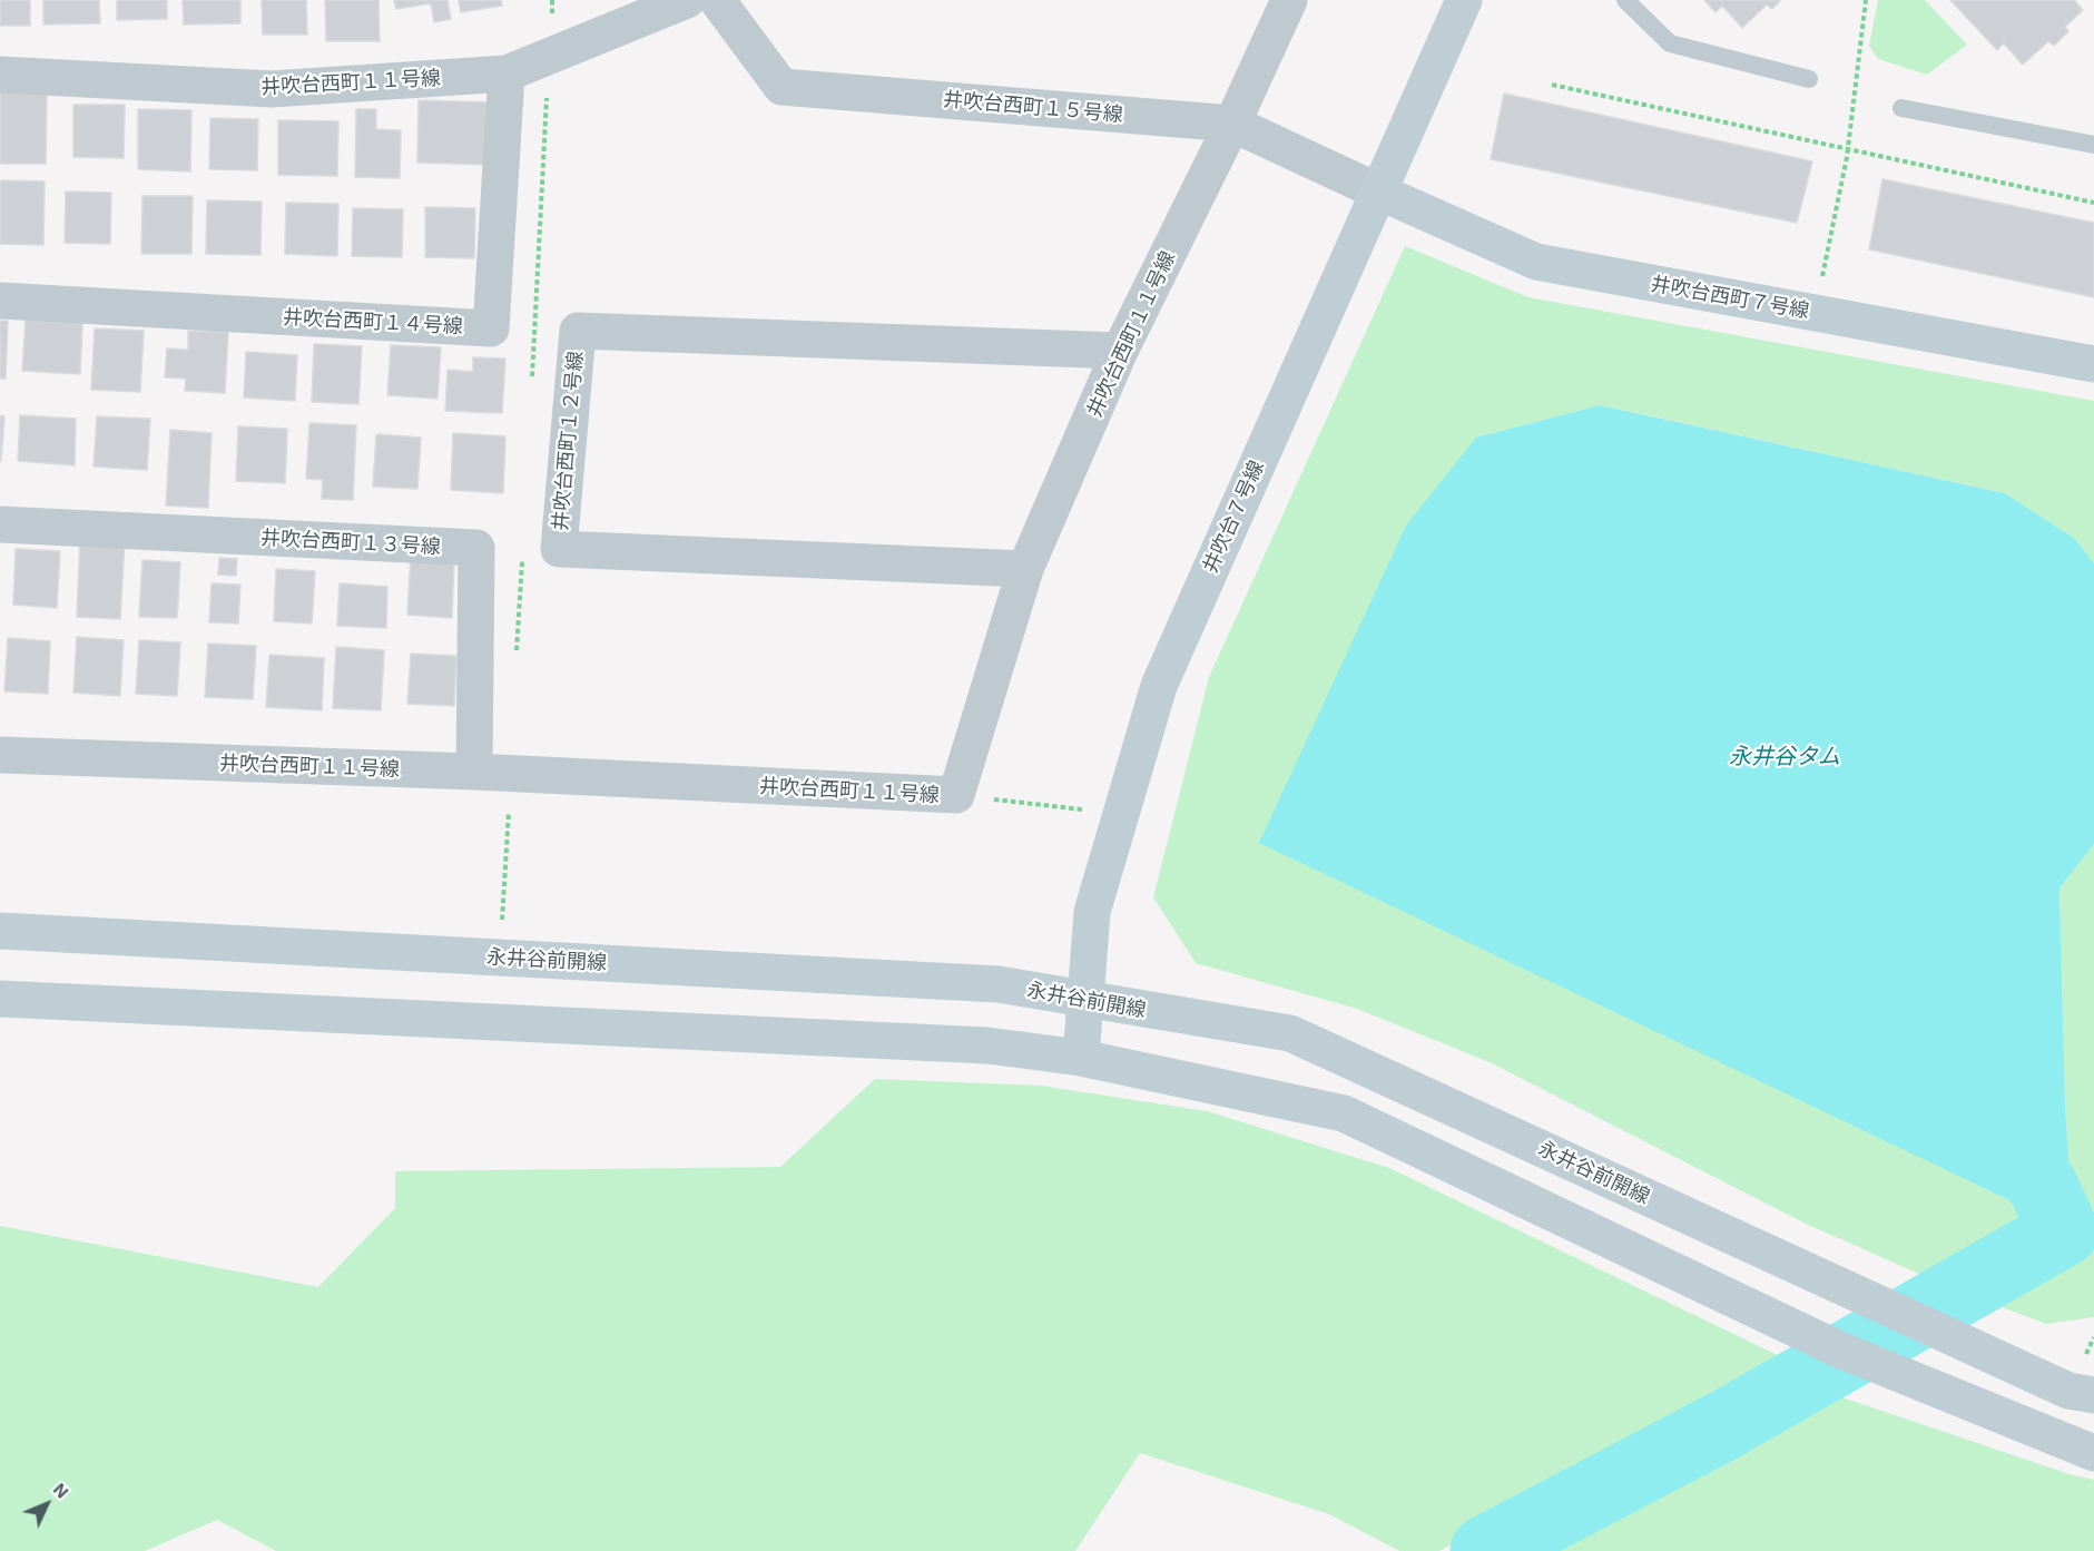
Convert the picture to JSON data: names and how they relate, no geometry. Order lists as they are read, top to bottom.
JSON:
{
  "streets": {
    "street": [
      "井吹台西町１１号線",
      "井吹台西町１５号線",
      "井吹台西町７号線",
      "井吹台西町１４号線",
      "井吹台西町１２号線",
      "井吹台７号線",
      "井吹台西町１３号線",
      "永井谷前開線"
    ]
  },
  "crossings": [
    ["井吹台西町１１号線", "井吹台西町１５号線"],
    ["井吹台西町１１号線", "井吹台西町１４号線"],
    ["井吹台西町１１号線", "井吹台西町１２号線"],
    ["井吹台西町１１号線", "井吹台西町１３号線"],
    ["井吹台西町１５号線", "井吹台西町７号線"],
    ["井吹台西町１５号線", "井吹台７号線"],
    ["井吹台西町７号線", "井吹台７号線"],
    ["井吹台７号線", "永井谷前開線"]
  ],
  "water": ["永井谷タム"],
  "north": "top right"
}
